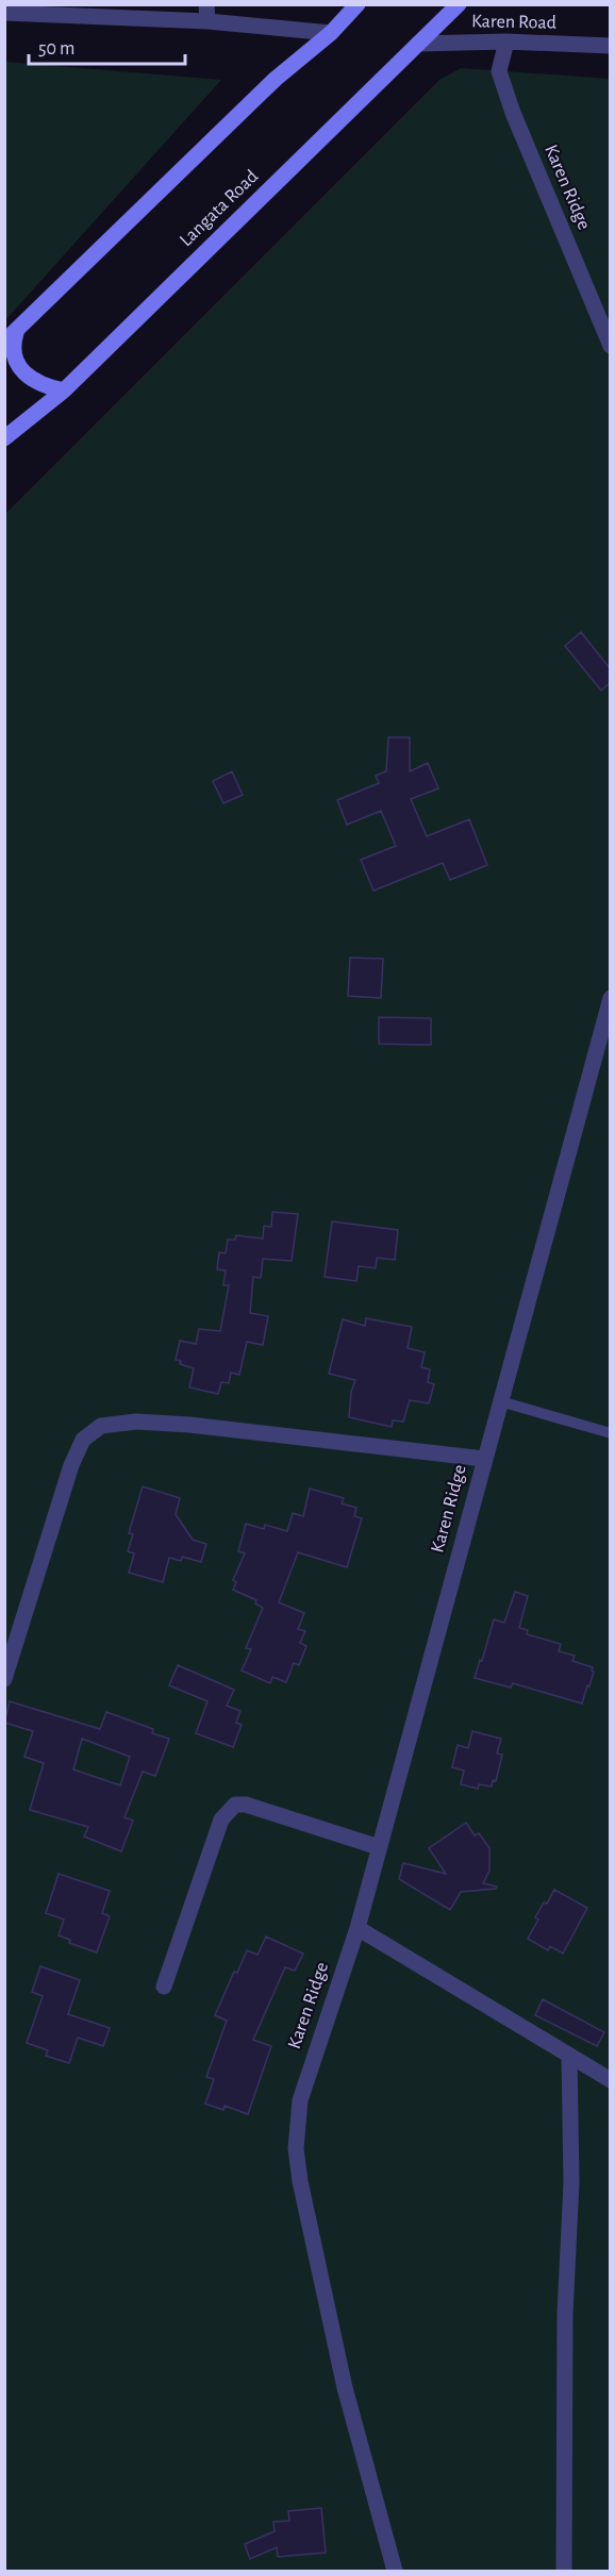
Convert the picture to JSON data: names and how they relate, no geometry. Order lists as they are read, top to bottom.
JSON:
{
  "streets": {
    "main road": ["Langata Road"],
    "street": ["Karen Road", "Karen Ridge"]
  },
  "crossings": [
    ["Karen Road", "Karen Ridge"],
    ["Karen Road", "Langata Road"]
  ],
  "scale_bar": "50 m"
}
